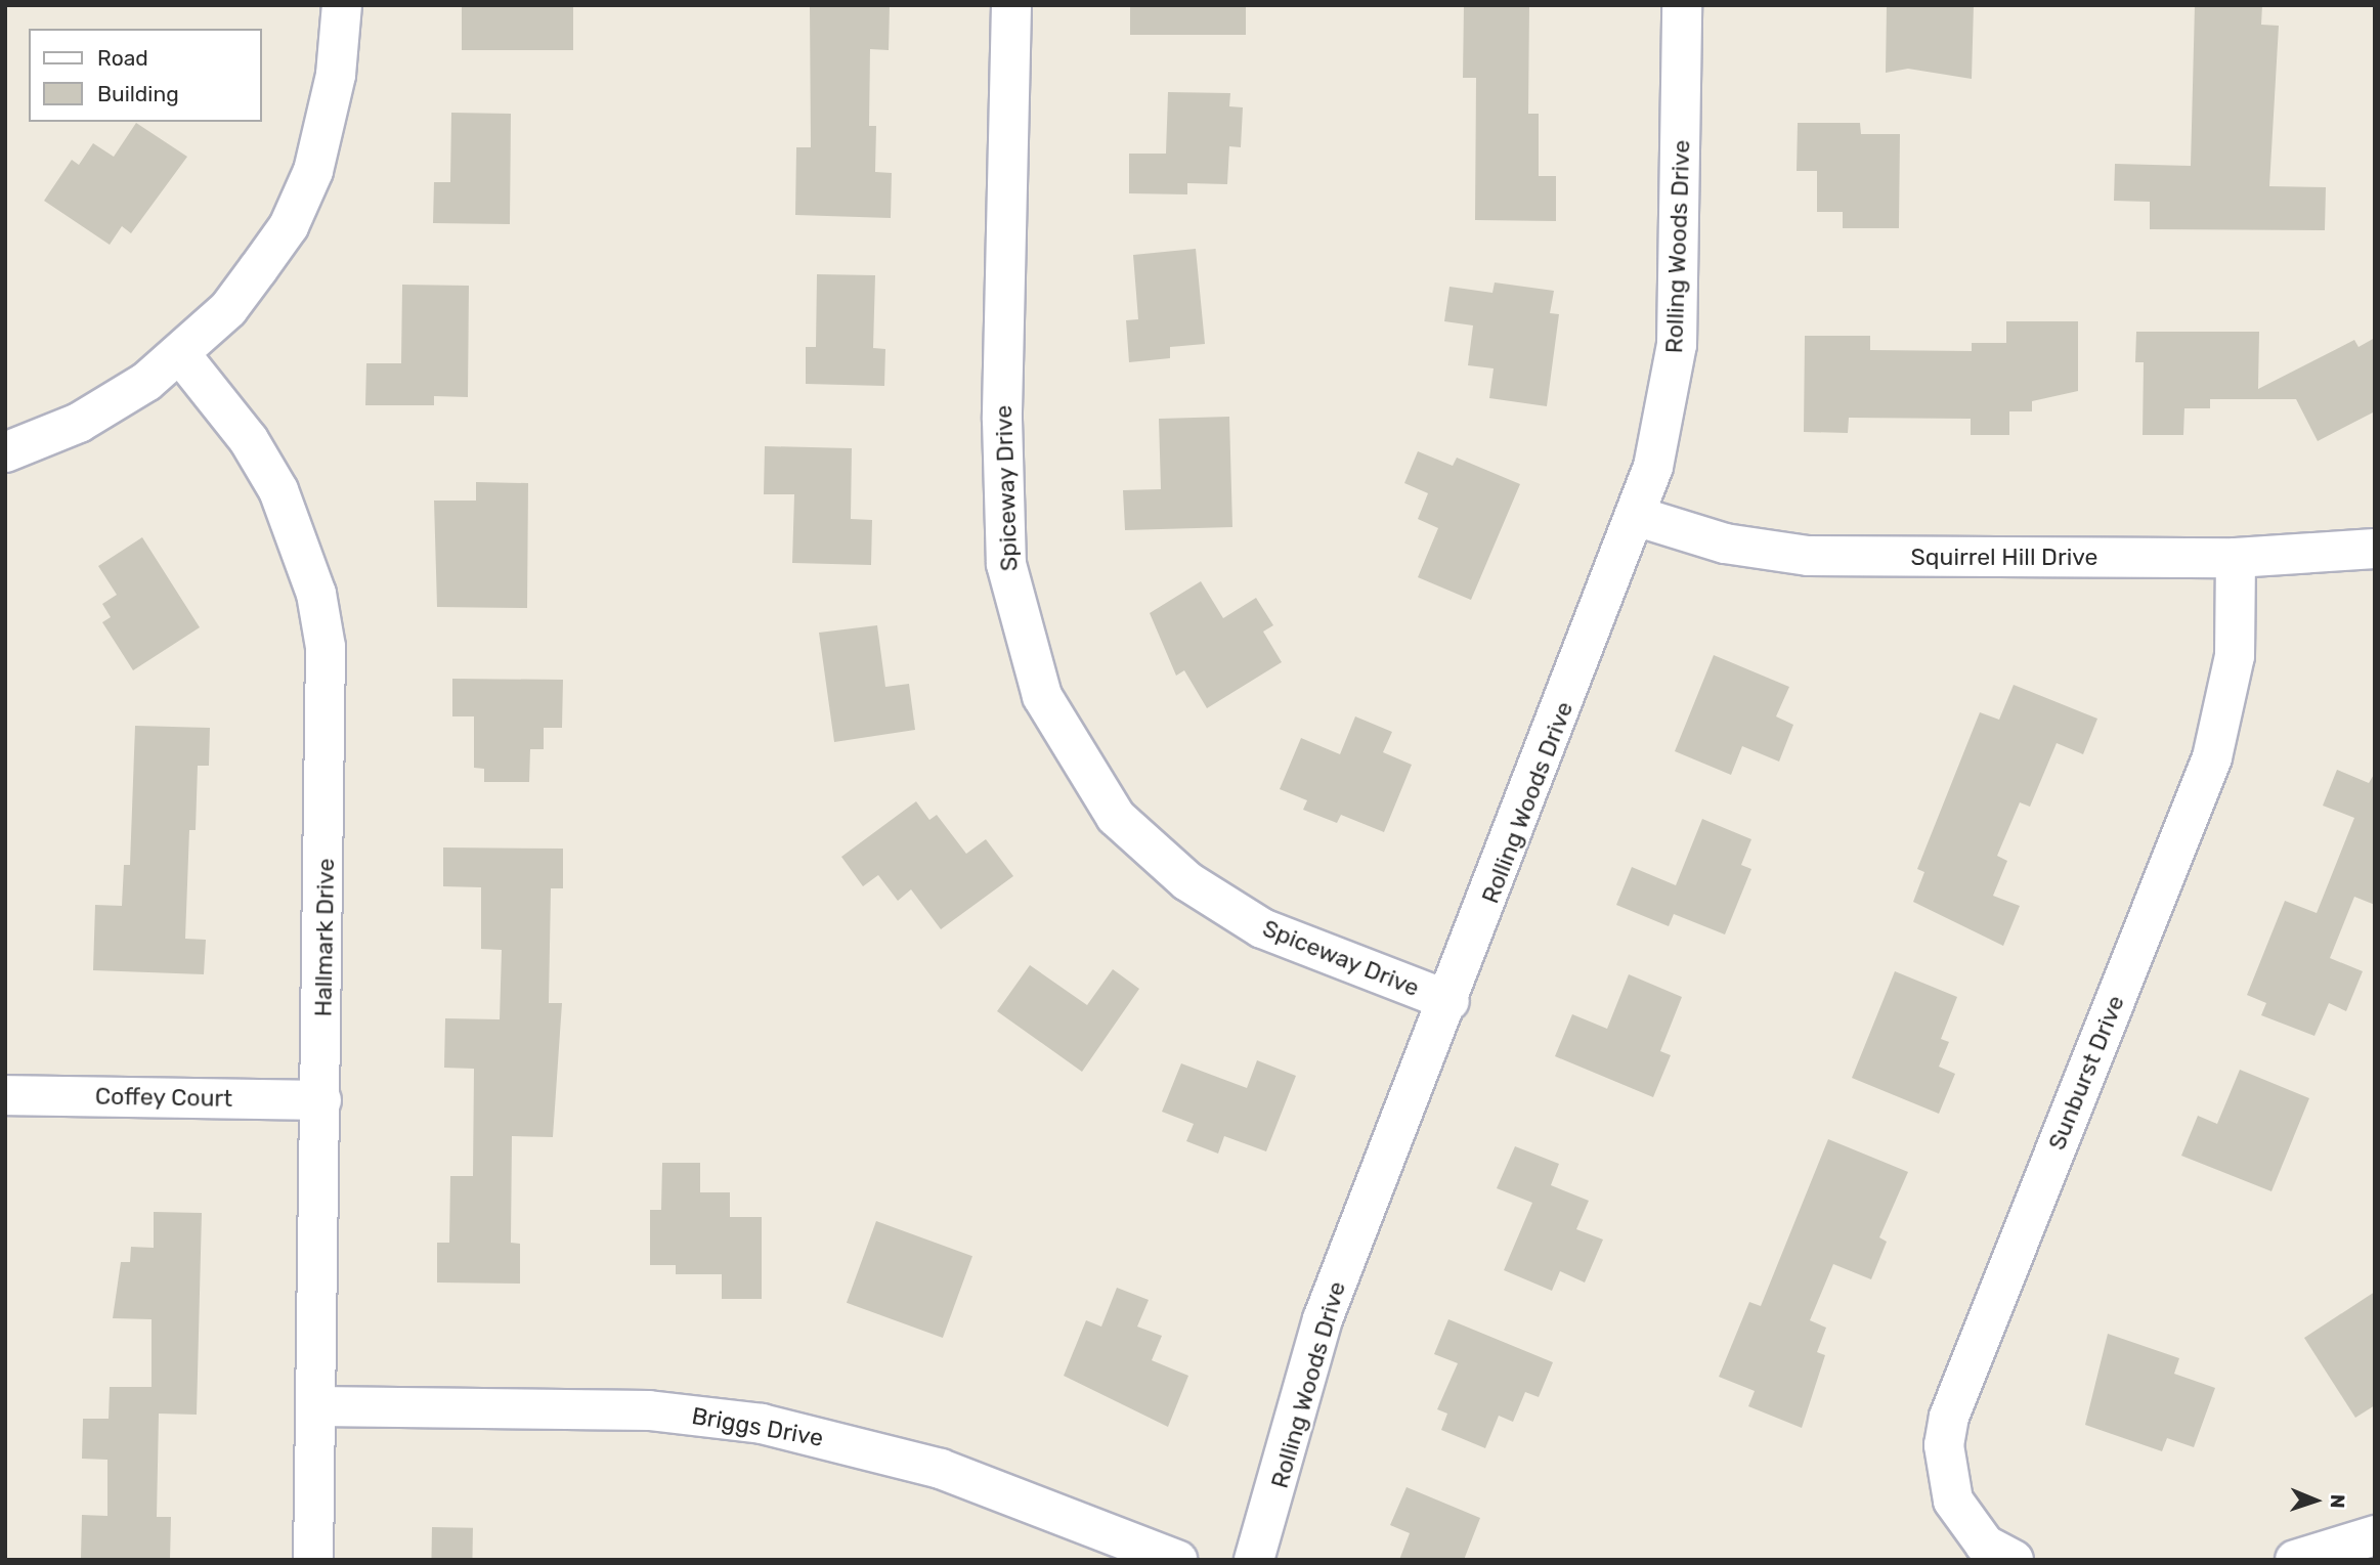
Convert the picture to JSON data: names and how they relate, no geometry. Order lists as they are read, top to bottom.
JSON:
{
  "streets": {
    "street": [
      "Rolling Woods Drive",
      "Spiceway Drive",
      "Squirrel Hill Drive",
      "Hallmark Drive",
      "Sunburst Drive",
      "Coffey Court",
      "Briggs Drive"
    ]
  },
  "crossings": [
    ["Rolling Woods Drive", "Spiceway Drive"],
    ["Rolling Woods Drive", "Squirrel Hill Drive"],
    ["Squirrel Hill Drive", "Sunburst Drive"],
    ["Hallmark Drive", "Coffey Court"],
    ["Hallmark Drive", "Briggs Drive"]
  ],
  "legend": ["Road", "Building"],
  "north": "right"
}
